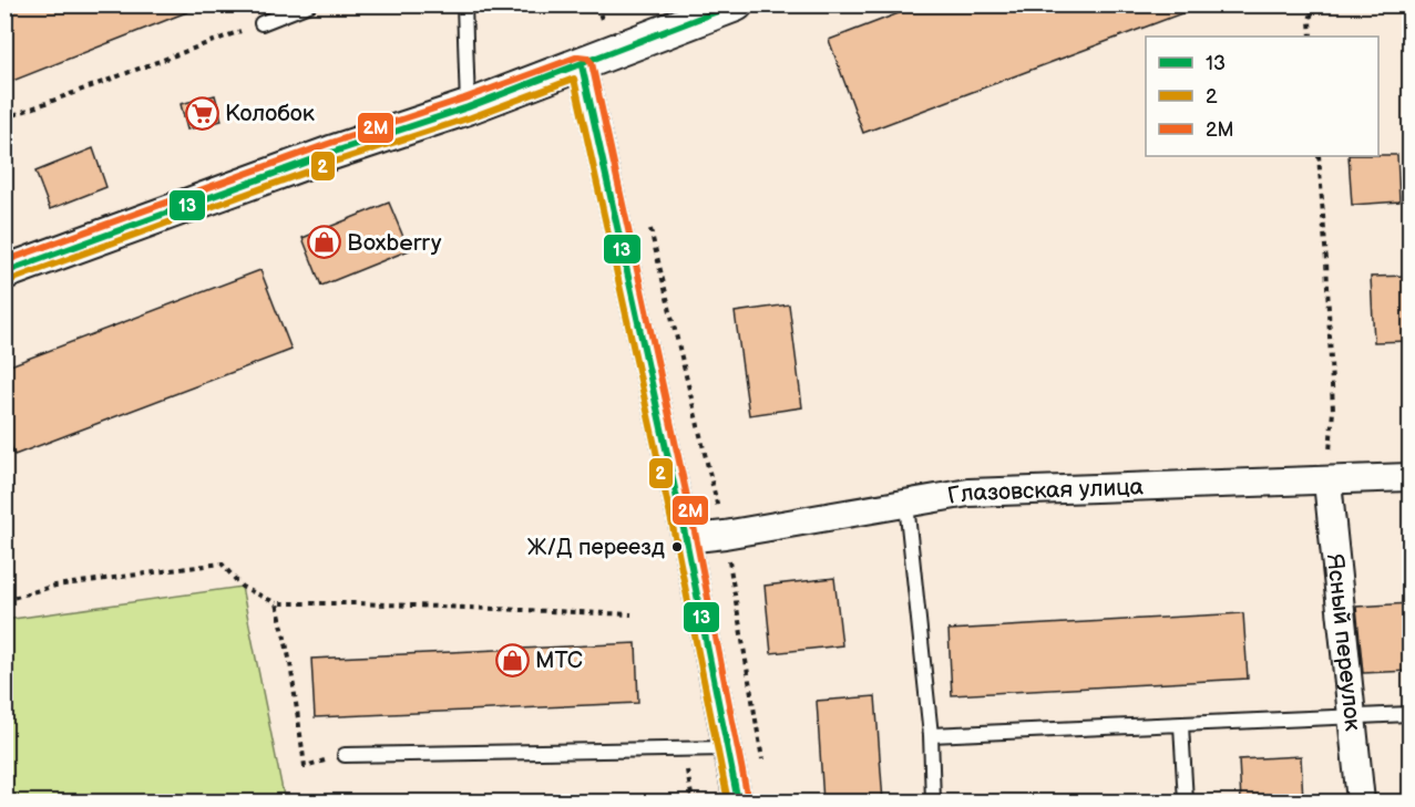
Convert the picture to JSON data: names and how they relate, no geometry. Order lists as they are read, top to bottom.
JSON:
{
  "streets": {
    "street": ["Глазовская улица", "Ясный переулок"]
  },
  "crossings": [
    ["Глазовская улица", "Ясный переулок"]
  ],
  "places": {
    "supermarket": ["Колобок"],
    "shop": ["Boxberry", "МТС"],
    "other": ["Ж/Д переезд"]
  },
  "lines": ["transit line 13", "transit line 2М", "transit line 2"],
  "legend": ["13", "2", "2М"]
}
